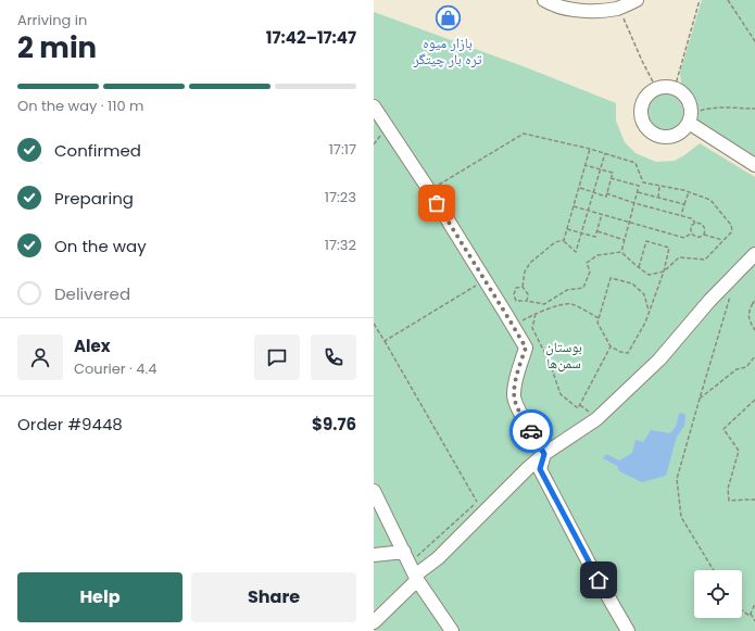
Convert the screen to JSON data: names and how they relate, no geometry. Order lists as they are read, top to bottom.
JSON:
{
  "parks": ["بوستان سمن‌ها"],
  "places": {
    "shop": ["بازار میوه تره بار چیتگر"]
  },
  "page": {
    "heading": ["2 min", "Arriving in", "17:42–17:47"],
    "panel": [
      "Alex",
      "Courier · 4.4",
      "Order #9448",
      "$9.76"
    ],
    "bar": "On the way · 110 m",
    "list": [
      ["Confirmed", "17:17"],
      ["Preparing", "17:23"],
      ["On the way", "17:32"],
      "Delivered"
    ],
    "buttons": ["Help", "Share"]
  }
}
